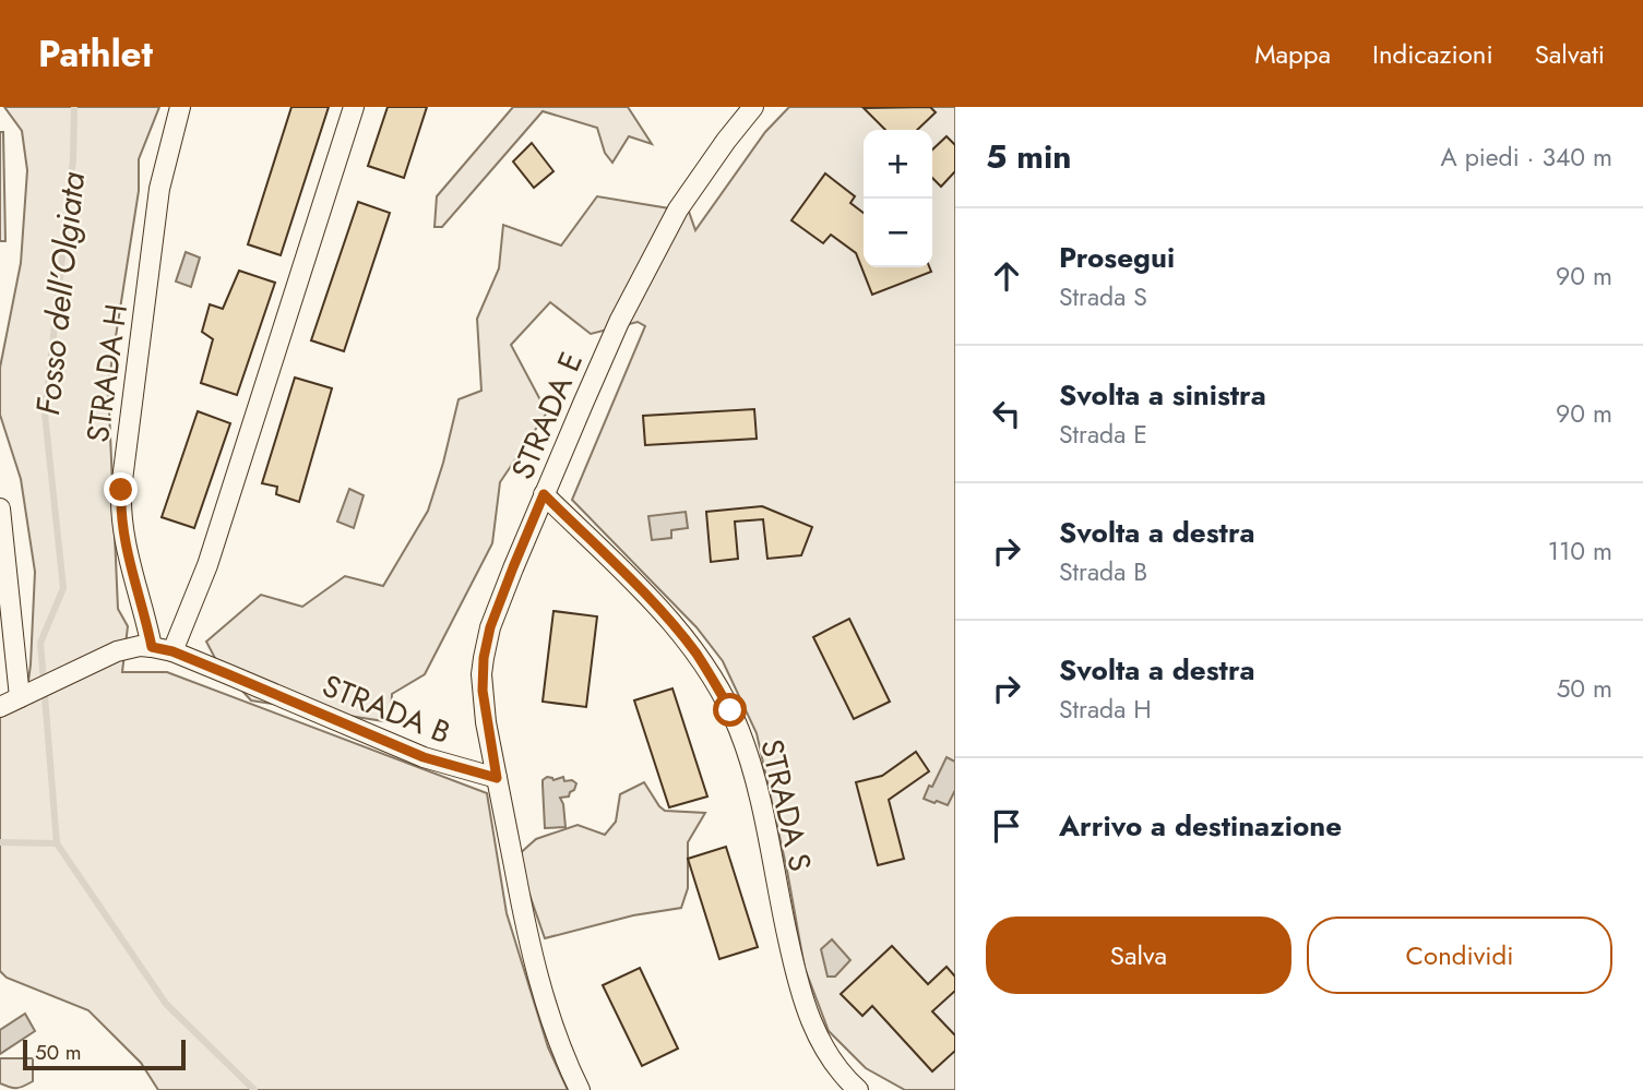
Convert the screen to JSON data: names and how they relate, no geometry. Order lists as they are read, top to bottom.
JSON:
{
  "streets": {
    "street": [
      "STRADA H",
      "STRADA E",
      "STRADA B",
      "STRADA S"
    ]
  },
  "crossings": [
    ["STRADA H", "STRADA B"],
    ["STRADA E", "STRADA B"],
    ["STRADA E", "STRADA S"]
  ],
  "water": ["Fosso dell’Olgiata"],
  "scale_bar": "50 m",
  "page": {
    "header": "Pathlet",
    "nav": ["Mappa", "Indicazioni", "Salvati"],
    "heading": ["5 min", "A piedi · 340 m"],
    "map_buttons": ["+", "−"],
    "list": [
      ["Prosegui", "Strada S", "90 m"],
      ["Svolta a sinistra", "Strada E", "90 m"],
      ["Svolta a destra", "Strada B", "110 m"],
      ["Svolta a destra", "Strada H", "50 m"],
      "Arrivo a destinazione"
    ],
    "buttons": ["Salva", "Condividi"],
    "scale": "50 m"
  }
}
